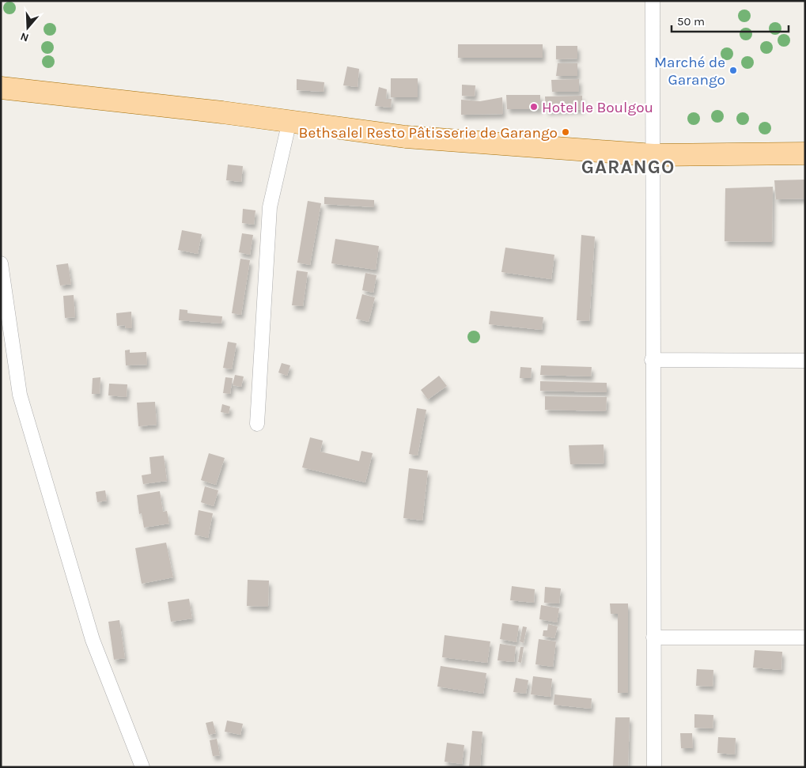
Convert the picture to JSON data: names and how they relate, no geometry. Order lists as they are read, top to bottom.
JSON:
{
  "districts": ["GARANGO"],
  "places": ["Marché de Garango", "Hotel le Boulgou", "Bethsalel Resto Pâtisserie de Garango"],
  "scale_bar": "50 m",
  "north": "bottom"
}
